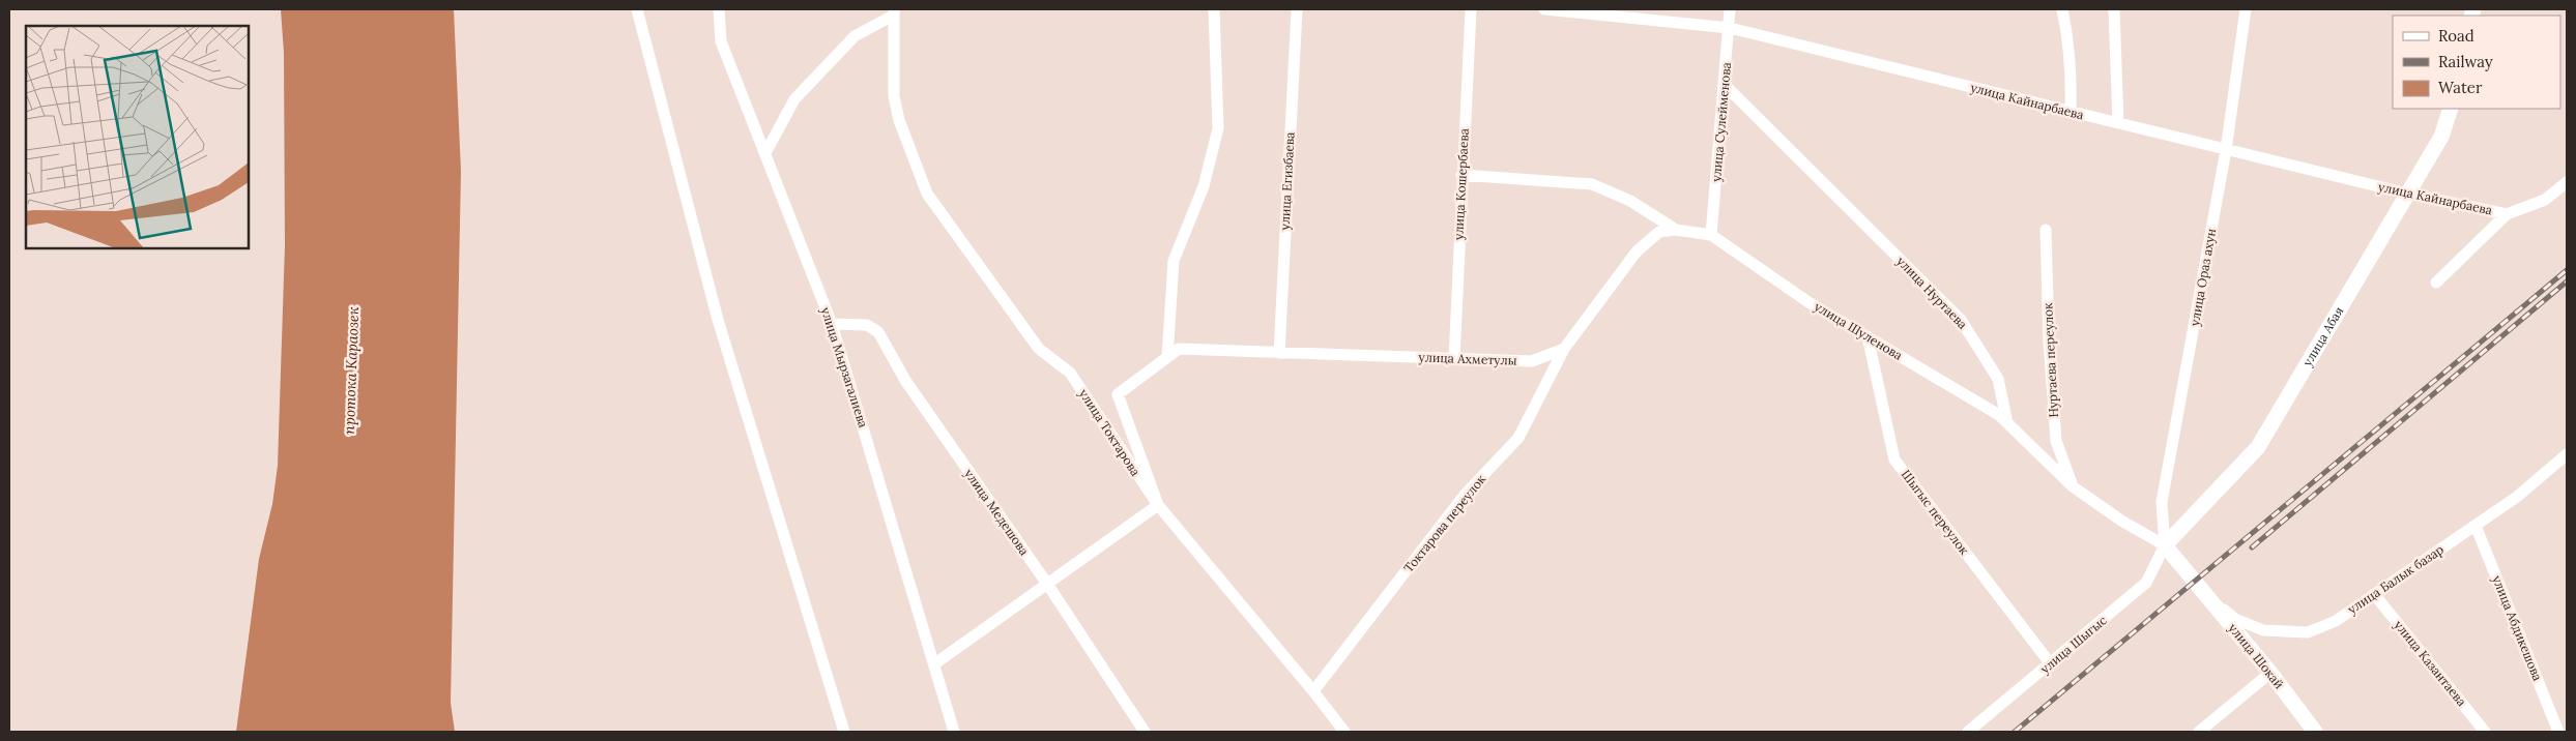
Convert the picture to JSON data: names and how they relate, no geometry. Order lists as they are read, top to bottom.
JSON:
{
  "streets": {
    "street": [
      "улица Кайнарбаева",
      "улица Сулейменова",
      "улица Егизбаева",
      "улица Кошербаева",
      "улица Ораз ахун",
      "улица Нуртаева",
      "улица Шуленова",
      "улица Абая",
      "улица Ахметулы",
      "Нуртаева переулок",
      "улица Мырзагалиева",
      "улица Токтарова",
      "улица Медешова",
      "Шыгыс переулок",
      "Токтарова переулок",
      "улица Балык базар",
      "улица Абдикешова",
      "улица Шыгыс",
      "улица Шокай",
      "улица Казантаева"
    ]
  },
  "crossings": [
    ["улица Кайнарбаева", "улица Сулейменова"],
    ["улица Кайнарбаева", "улица Ораз ахун"],
    ["улица Кайнарбаева", "улица Абая"],
    ["улица Сулейменова", "улица Нуртаева"],
    ["улица Сулейменова", "улица Шуленова"],
    ["улица Егизбаева", "улица Ахметулы"],
    ["улица Кошербаева", "улица Ахметулы"],
    ["улица Ораз ахун", "улица Абая"],
    ["улица Ораз ахун", "улица Шыгыс"],
    ["улица Ораз ахун", "улица Шокай"],
    ["улица Нуртаева", "улица Шуленова"],
    ["улица Шуленова", "Шыгыс переулок"],
    ["улица Абая", "улица Шыгыс"],
    ["улица Абая", "улица Шокай"],
    ["улица Ахметулы", "улица Токтарова"],
    ["улица Ахметулы", "Токтарова переулок"],
    ["улица Мырзагалиева", "улица Медешова"],
    ["улица Токтарова", "Токтарова переулок"],
    ["Шыгыс переулок", "улица Шыгыс"],
    ["улица Балык базар", "улица Абдикешова"],
    ["улица Балык базар", "улица Шокай"],
    ["улица Балык базар", "улица Казантаева"],
    ["улица Шыгыс", "улица Шокай"]
  ],
  "water": ["протока Караозек"],
  "legend": ["Road", "Railway", "Water"]
}
